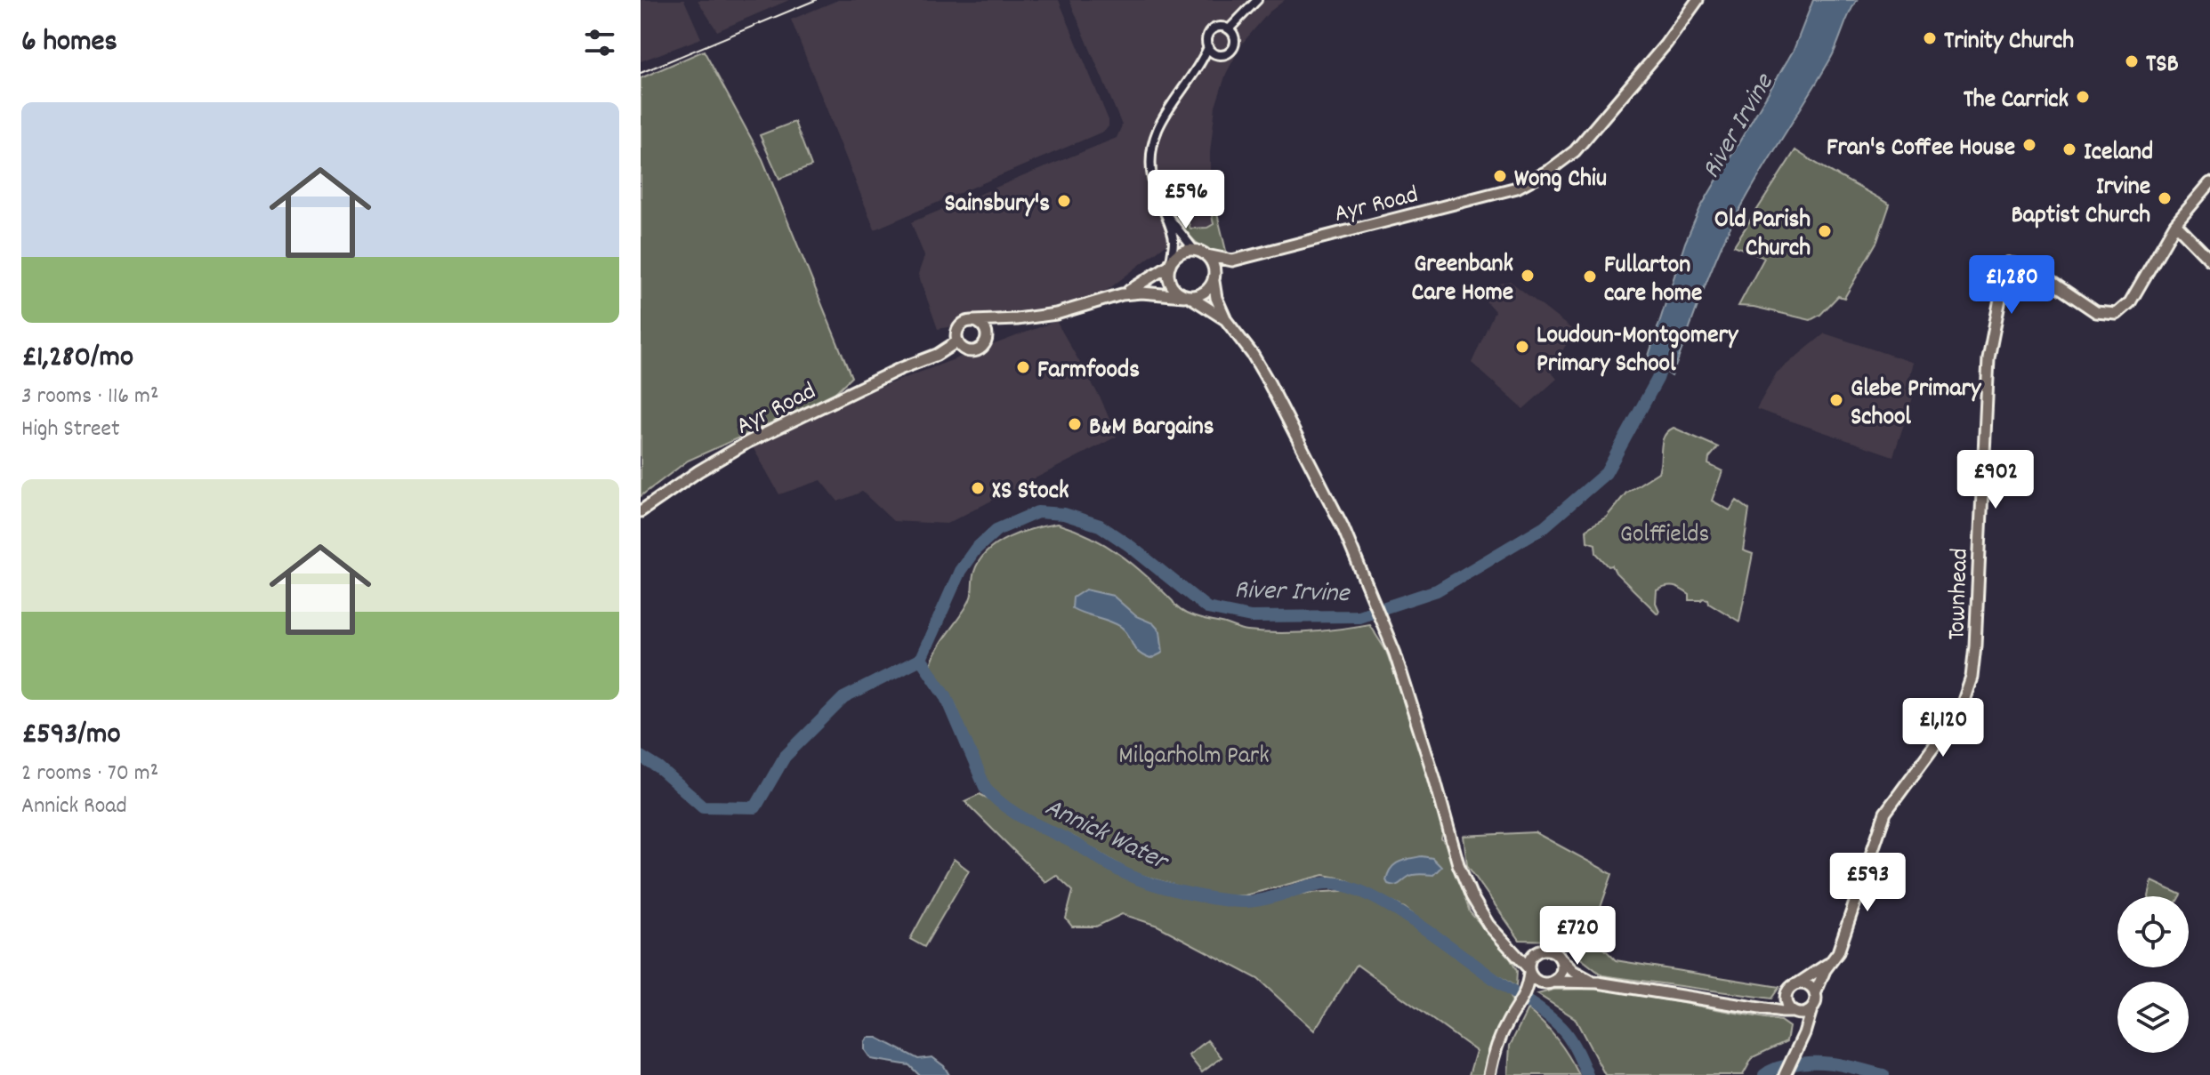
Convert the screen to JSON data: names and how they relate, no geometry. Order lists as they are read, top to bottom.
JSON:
{
  "streets": {
    "main road": ["Ayr Road", "Townhead"]
  },
  "water": ["River Irvine", "Annick Water"],
  "parks": ["Golffields", "Milgarholm Park"],
  "places": [
    "Trinity Church",
    "TSB",
    "The Carrick",
    "Fran's Coffee House",
    "Iceland",
    "Wong Chiu",
    "Irvine Baptist Church",
    "Sainsbury's",
    "Old Parish Church",
    "Greenbank Care Home",
    "Fullarton care home",
    "Loudoun-Montgomery Primary School",
    "Farmfoods",
    "Glebe Primary School",
    "B&M Bargains",
    "XS Stock"
  ],
  "page": {
    "heading": "6 homes",
    "list": [
      {
        "name": "£1,280/mo",
        "note": "3 rooms · 116 m² · High Street"
      },
      {
        "name": "£593/mo",
        "note": "2 rooms · 70 m² · Annick Road"
      }
    ],
    "price": [
      "£596",
      "£1,280",
      "£902",
      "£1,120",
      "£593",
      "£720"
    ]
  }
}
